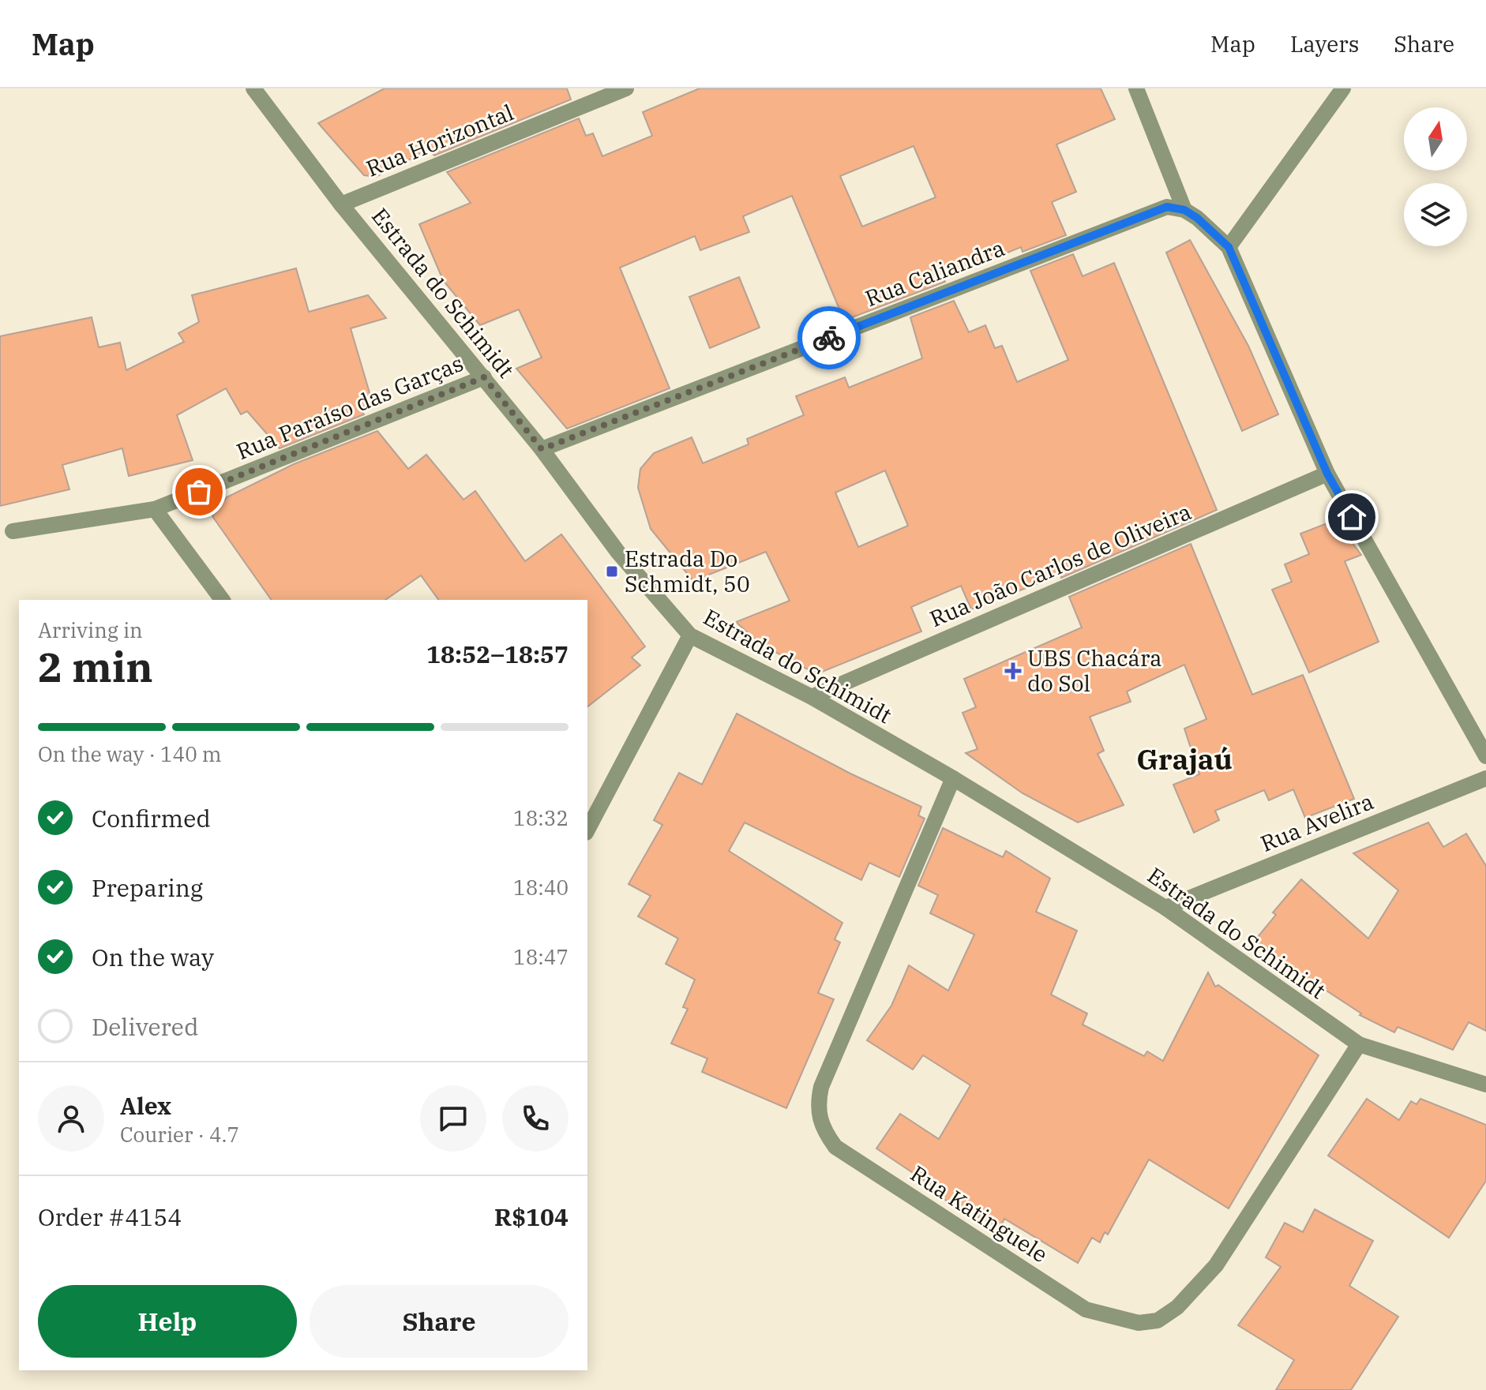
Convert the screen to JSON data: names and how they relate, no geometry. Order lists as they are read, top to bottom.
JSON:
{
  "streets": {
    "street": [
      "Rua Horizontal",
      "Rua Caliandra",
      "Estrada do Schimidt",
      "Rua Paraíso das Garças",
      "Rua João Carlos de Oliveira",
      "Rua Avelira",
      "Rua Katinguele"
    ]
  },
  "crossings": [
    ["Rua Horizontal", "Estrada do Schimidt"],
    ["Rua Caliandra", "Estrada do Schimidt"],
    ["Estrada do Schimidt", "Rua Paraíso das Garças"],
    ["Estrada do Schimidt", "Rua João Carlos de Oliveira"],
    ["Estrada do Schimidt", "Rua Avelira"],
    ["Estrada do Schimidt", "Rua Katinguele"]
  ],
  "districts": ["Grajaú"],
  "places": {
    "transit": ["Estrada Do Schmidt, 50"],
    "health": ["UBS Chacára do Sol"]
  },
  "north": "top",
  "page": {
    "header": "Map",
    "nav": ["Map", "Layers", "Share"],
    "heading": ["2 min", "Arriving in", "18:52–18:57"],
    "panel": [
      "Alex",
      "Courier · 4.7",
      "Order #4154",
      "R$104"
    ],
    "bar": "On the way · 140 m",
    "list": [
      ["Confirmed", "18:32"],
      ["Preparing", "18:40"],
      ["On the way", "18:47"],
      "Delivered"
    ],
    "buttons": ["Help", "Share"]
  }
}
